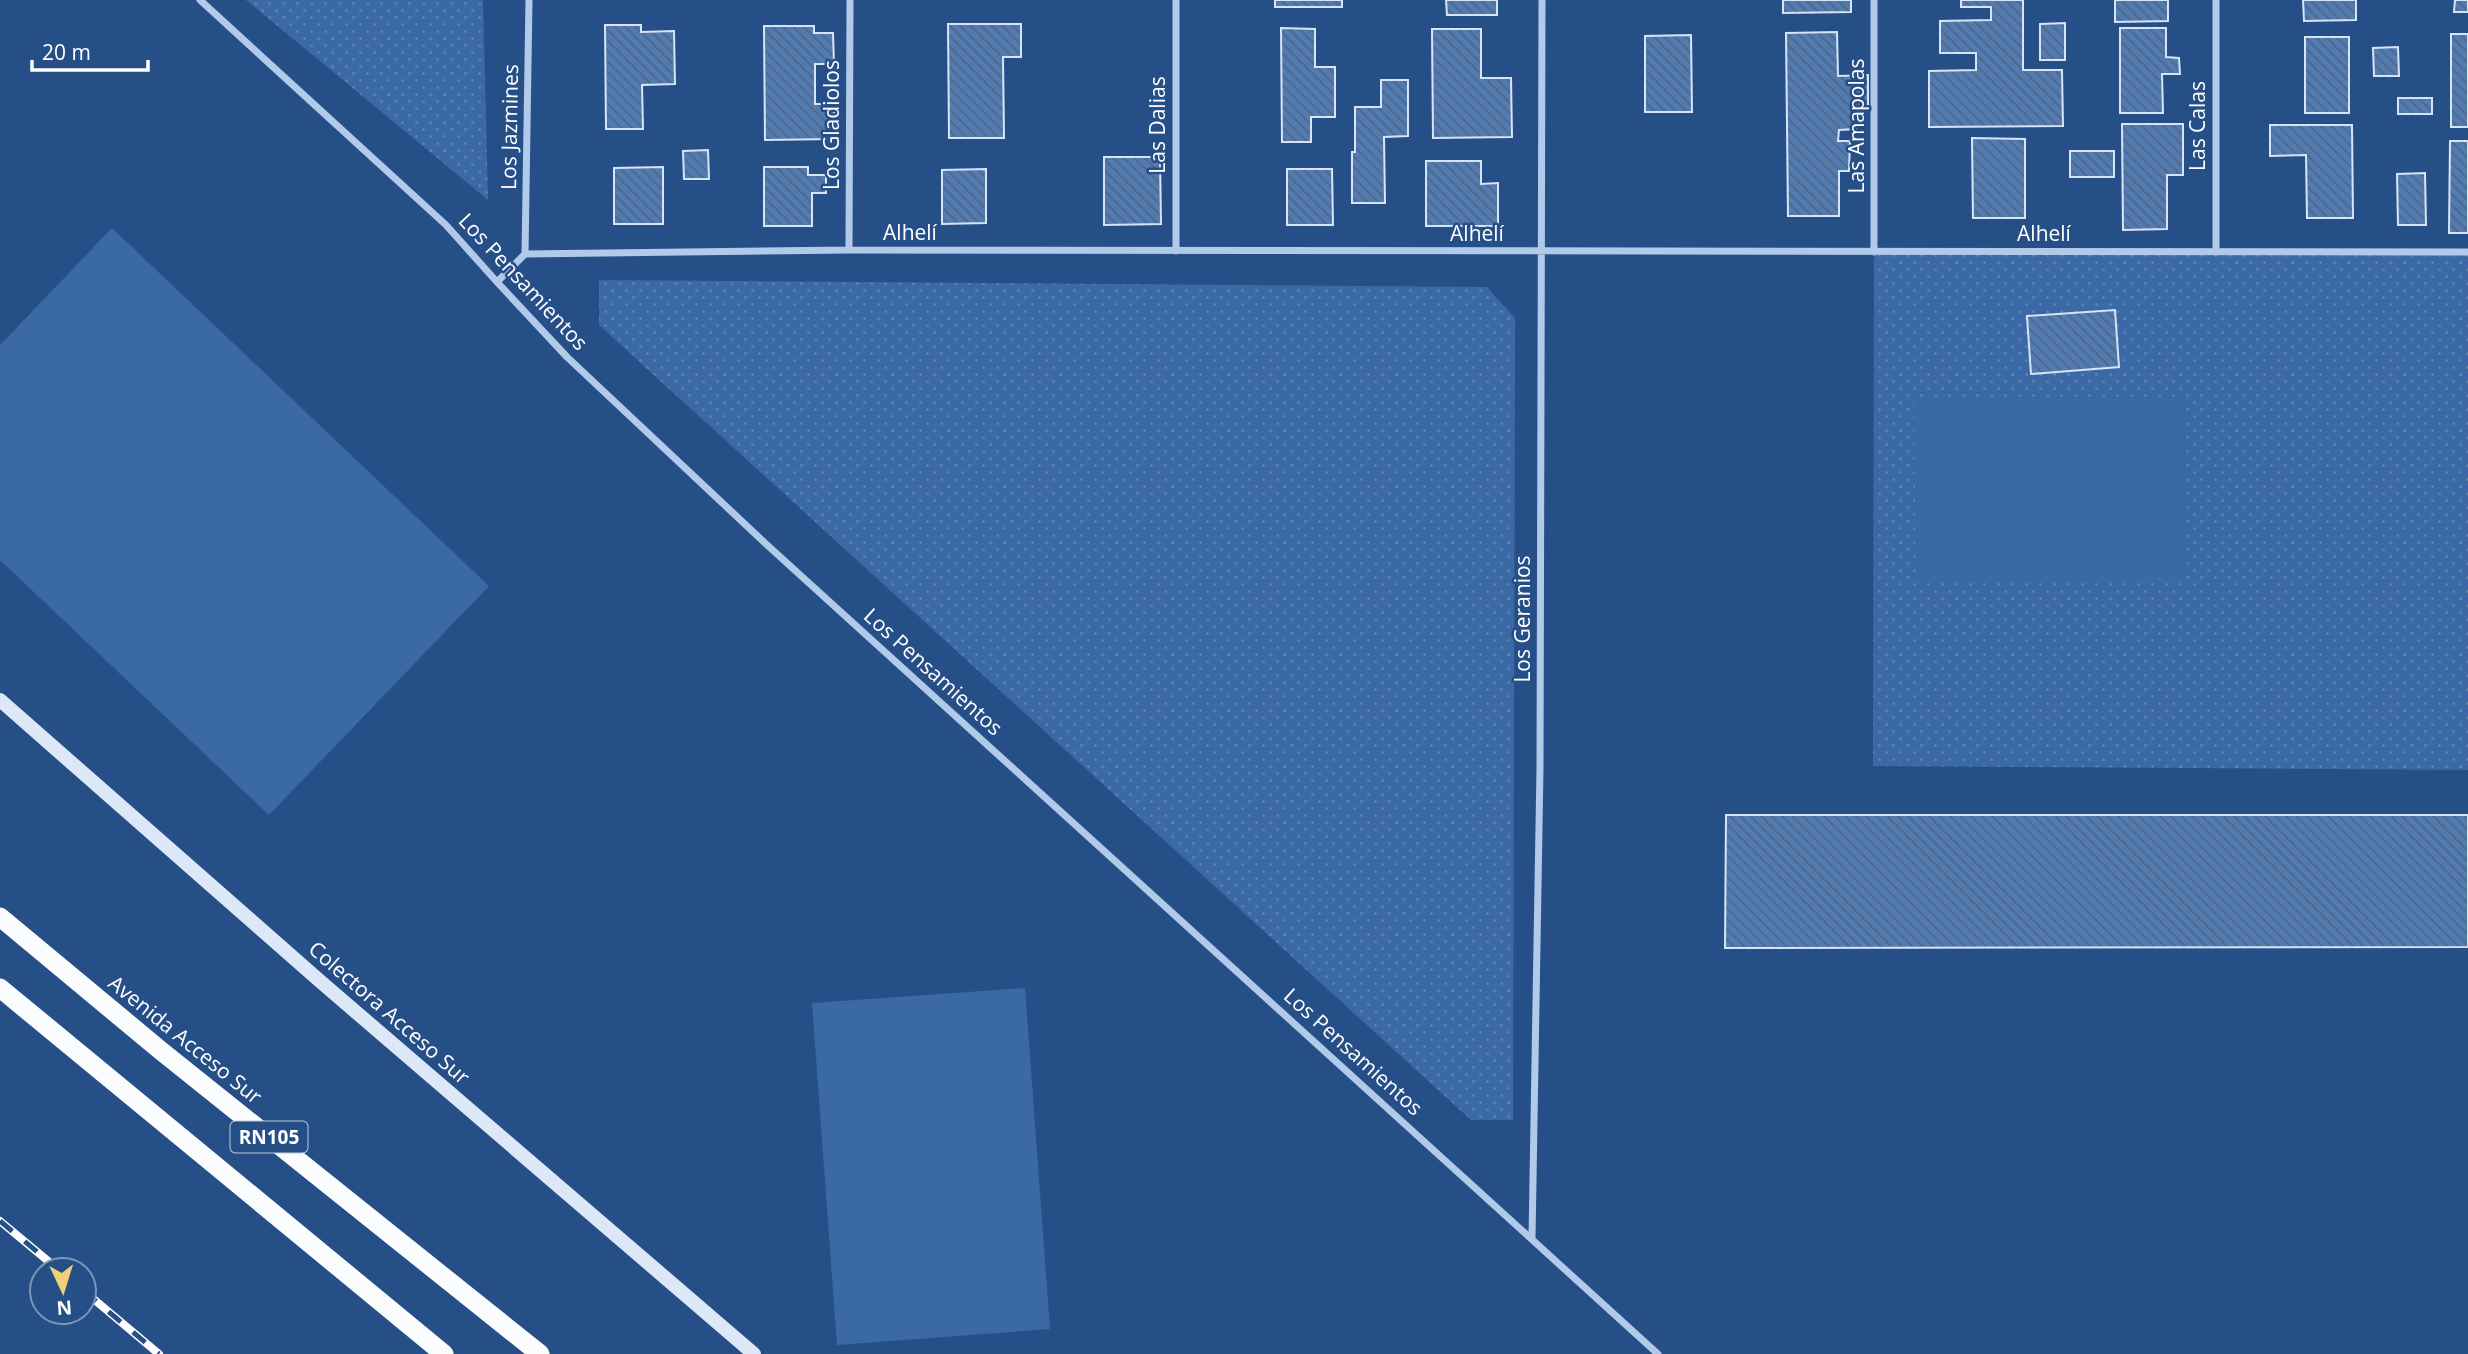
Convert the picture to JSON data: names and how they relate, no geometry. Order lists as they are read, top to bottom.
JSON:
{
  "streets": {
    "highway": ["Avenida Acceso Sur", "RN105"],
    "main road": ["Colectora Acceso Sur"],
    "street": [
      "Los Gladiolos",
      "Las Dalias",
      "Las Amapolas",
      "Las Calas",
      "Los Jazmines",
      "Alhelí",
      "Los Pensamientos",
      "Los Geranios"
    ]
  },
  "crossings": [
    ["Los Gladiolos", "Alhelí"],
    ["Las Dalias", "Alhelí"],
    ["Las Amapolas", "Alhelí"],
    ["Las Calas", "Alhelí"],
    ["Los Jazmines", "Alhelí"],
    ["Alhelí", "Los Geranios"],
    ["Los Pensamientos", "Los Geranios"]
  ],
  "scale_bar": "20 m",
  "north": "bottom"
}
